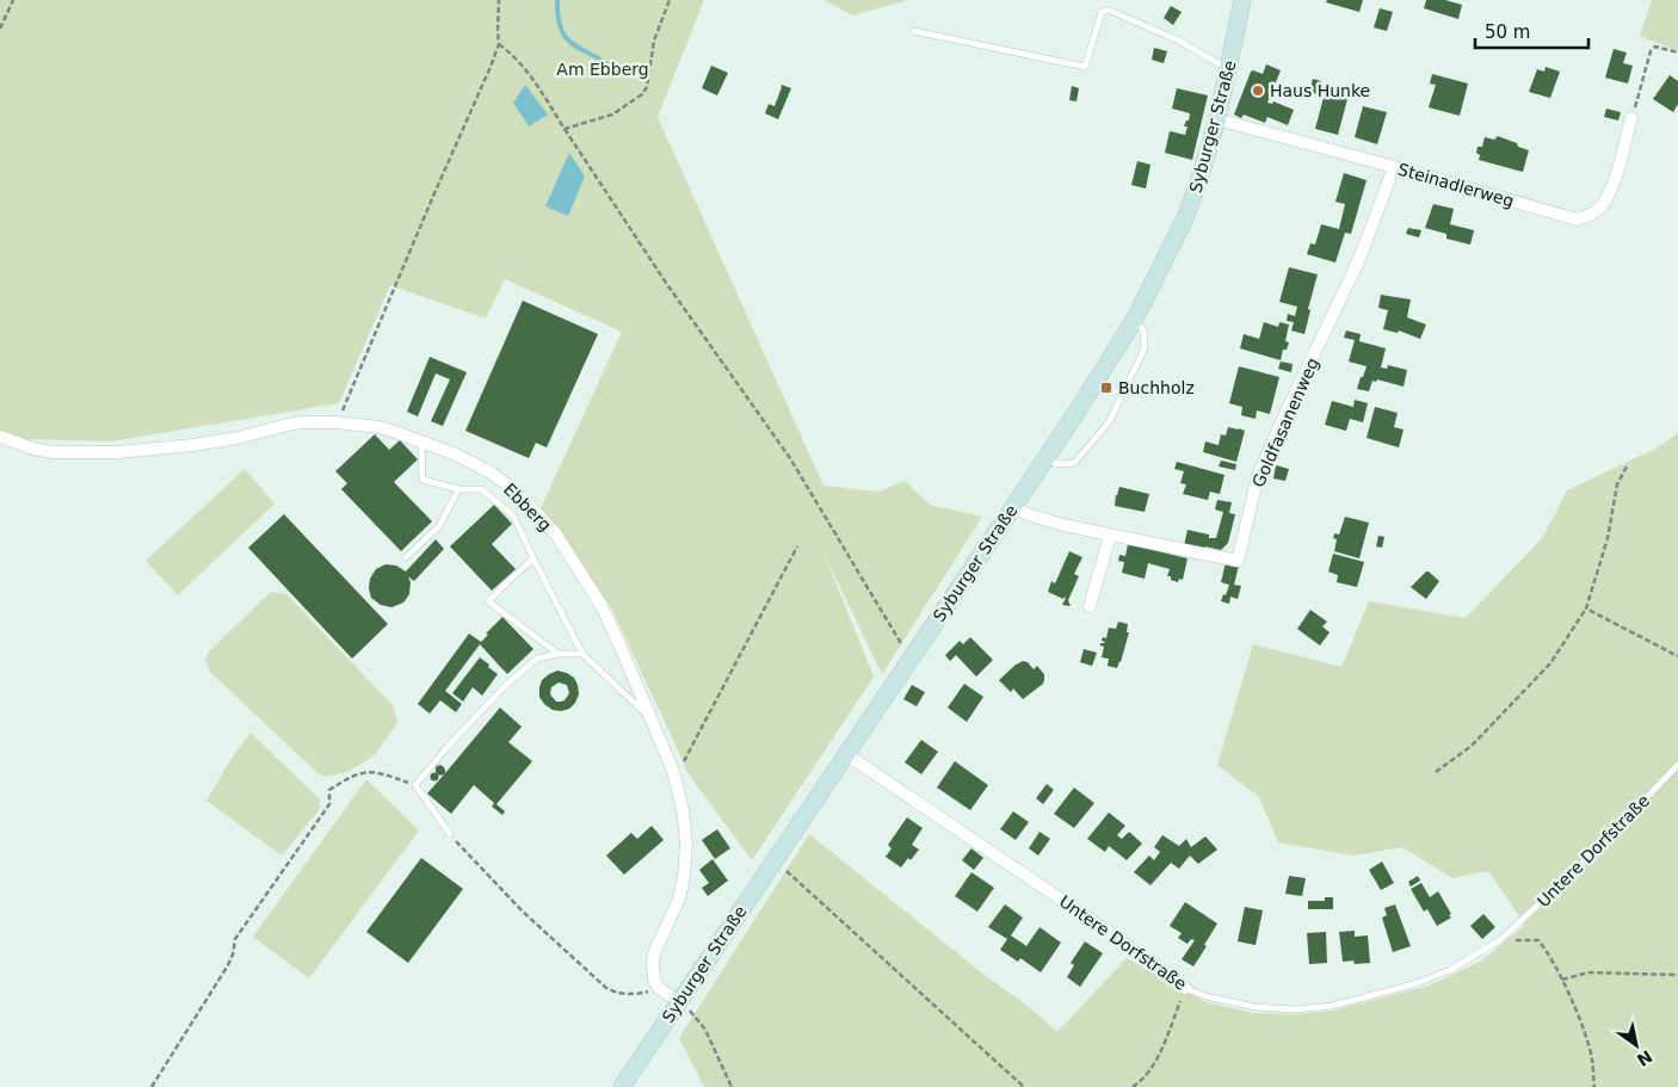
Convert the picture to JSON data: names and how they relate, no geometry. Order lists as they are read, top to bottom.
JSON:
{
  "streets": {
    "street": [
      "Syburger Straße",
      "Steinadlerweg",
      "Goldfasanenweg",
      "Ebberg",
      "Untere Dorfstraße"
    ]
  },
  "crossings": [
    ["Syburger Straße", "Steinadlerweg"],
    ["Syburger Straße", "Goldfasanenweg"],
    ["Syburger Straße", "Untere Dorfstraße"],
    ["Steinadlerweg", "Goldfasanenweg"]
  ],
  "parks": ["Am Ebberg"],
  "places": {
    "other": ["Haus Hunke"],
    "transit": ["Buchholz"]
  },
  "scale_bar": "50 m",
  "north": "bottom right"
}
